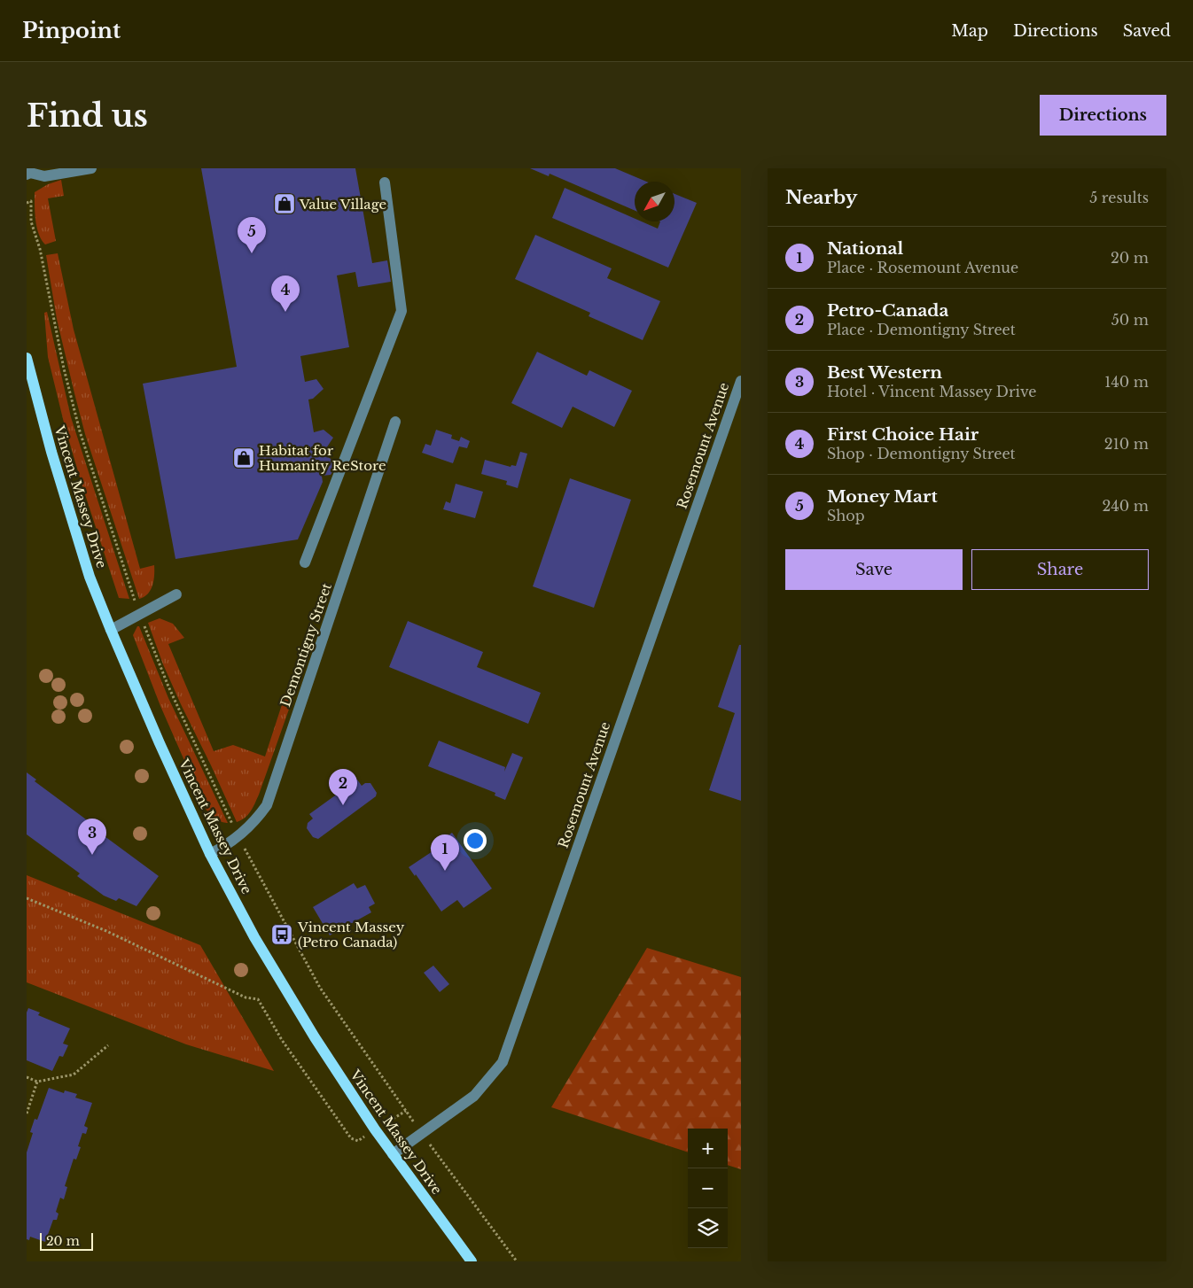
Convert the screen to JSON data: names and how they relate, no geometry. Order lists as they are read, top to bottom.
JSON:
{
  "streets": {
    "main road": ["Vincent Massey Drive"],
    "street": ["Rosemount Avenue", "Demontigny Street"]
  },
  "crossings": [
    ["Rosemount Avenue", "Vincent Massey Drive"],
    ["Vincent Massey Drive", "Demontigny Street"]
  ],
  "places": {
    "shop": ["Value Village", "Habitat for Humanity ReStore"],
    "bus stop": ["Vincent Massey (Petro Canada)"]
  },
  "scale_bar": "20 m",
  "north": "bottom left",
  "page": {
    "header": "Pinpoint",
    "nav": ["Map", "Directions", "Saved"],
    "buttons": [
      "Directions",
      ["Save", "Share"]
    ],
    "title": "Find us",
    "heading": ["Nearby", "5 results"],
    "pins": [
      "5",
      "4",
      "2",
      "3",
      "1"
    ],
    "list": [
      {
        "mark": "1",
        "name": "National",
        "note": "Place · Rosemount Avenue",
        "value": "20 m"
      },
      {
        "mark": "2",
        "name": "Petro-Canada",
        "note": "Place · Demontigny Street",
        "value": "50 m"
      },
      {
        "mark": "3",
        "name": "Best Western",
        "note": "Hotel · Vincent Massey Drive",
        "value": "140 m"
      },
      {
        "mark": "4",
        "name": "First Choice Hair",
        "note": "Shop · Demontigny Street",
        "value": "210 m"
      },
      {
        "mark": "5",
        "name": "Money Mart",
        "note": "Shop",
        "value": "240 m"
      }
    ],
    "map_buttons": ["+", "−"],
    "scale": "20 m"
  }
}
